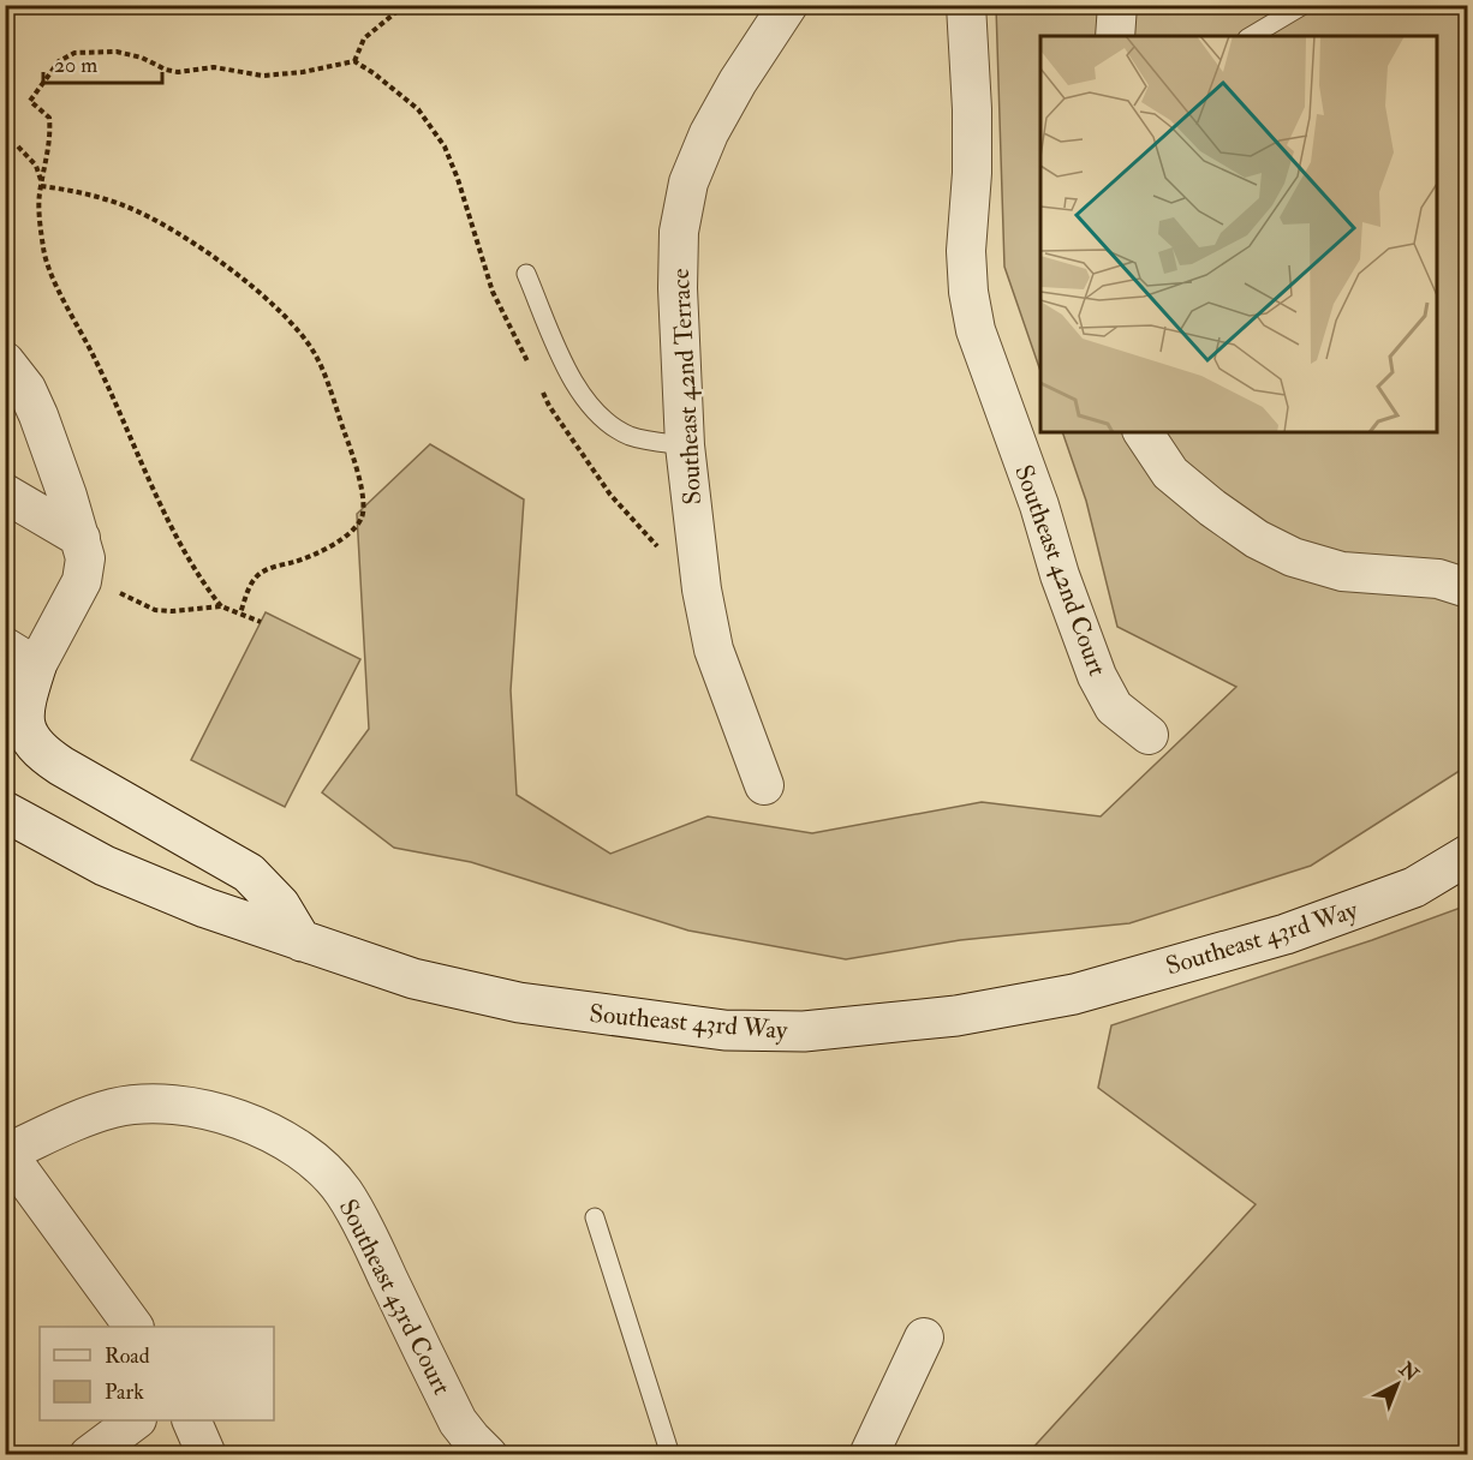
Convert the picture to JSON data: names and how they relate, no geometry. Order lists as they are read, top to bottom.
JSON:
{
  "streets": {
    "main road": ["Southeast 43rd Way"],
    "street": ["Southeast 42nd Terrace", "Southeast 42nd Court", "Southeast 43rd Court"]
  },
  "legend": ["Road", "Park"],
  "scale_bar": "20 m",
  "north": "top right"
}
